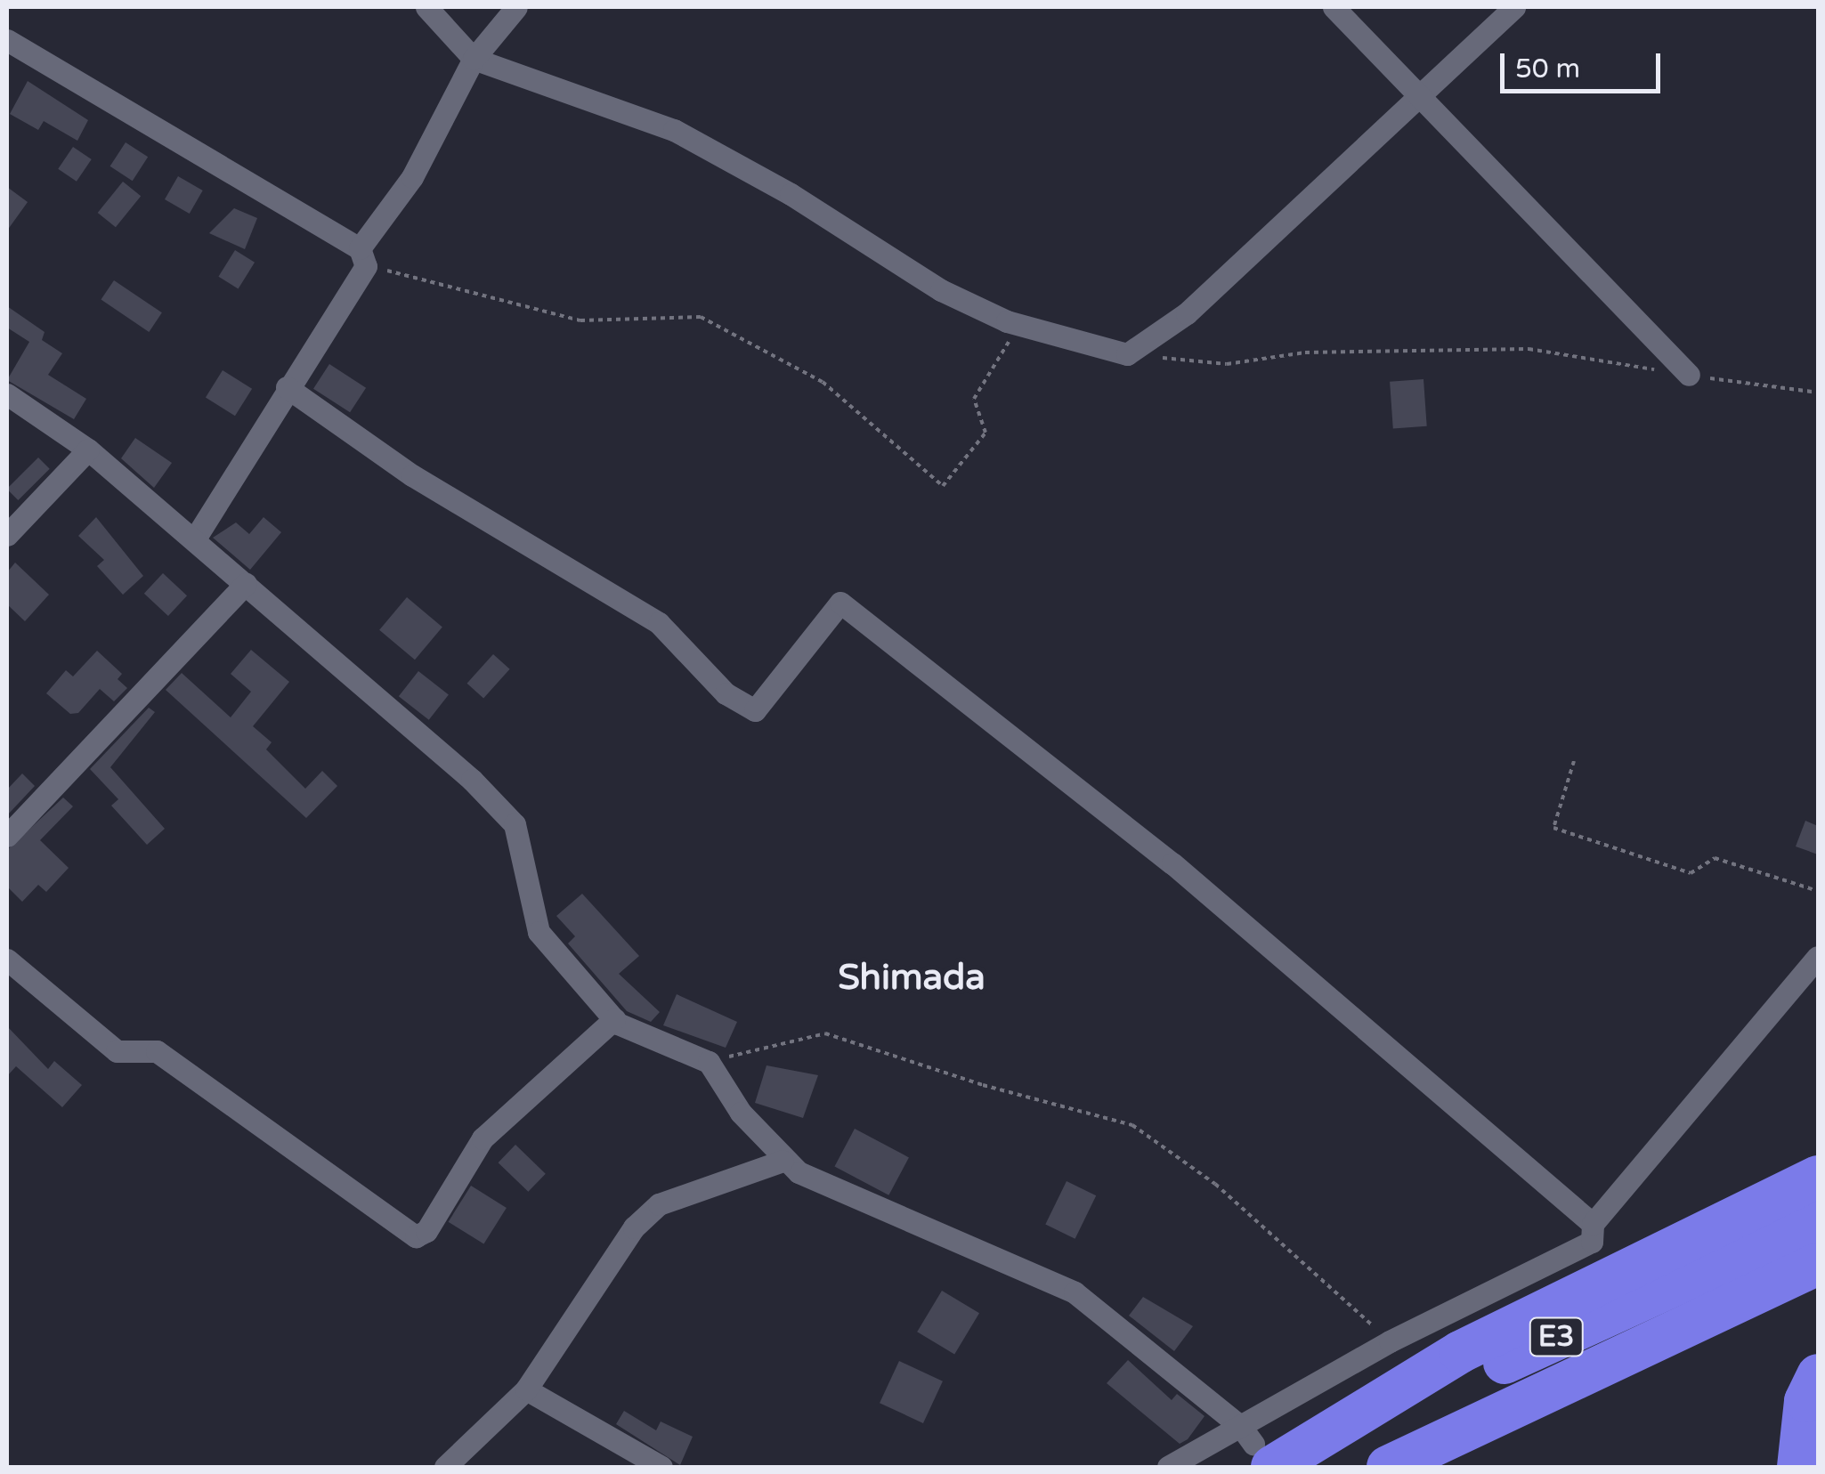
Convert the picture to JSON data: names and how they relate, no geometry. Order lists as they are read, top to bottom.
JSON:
{
  "streets": {
    "highway": ["E3"]
  },
  "districts": ["Shimada"],
  "scale_bar": "50 m"
}
